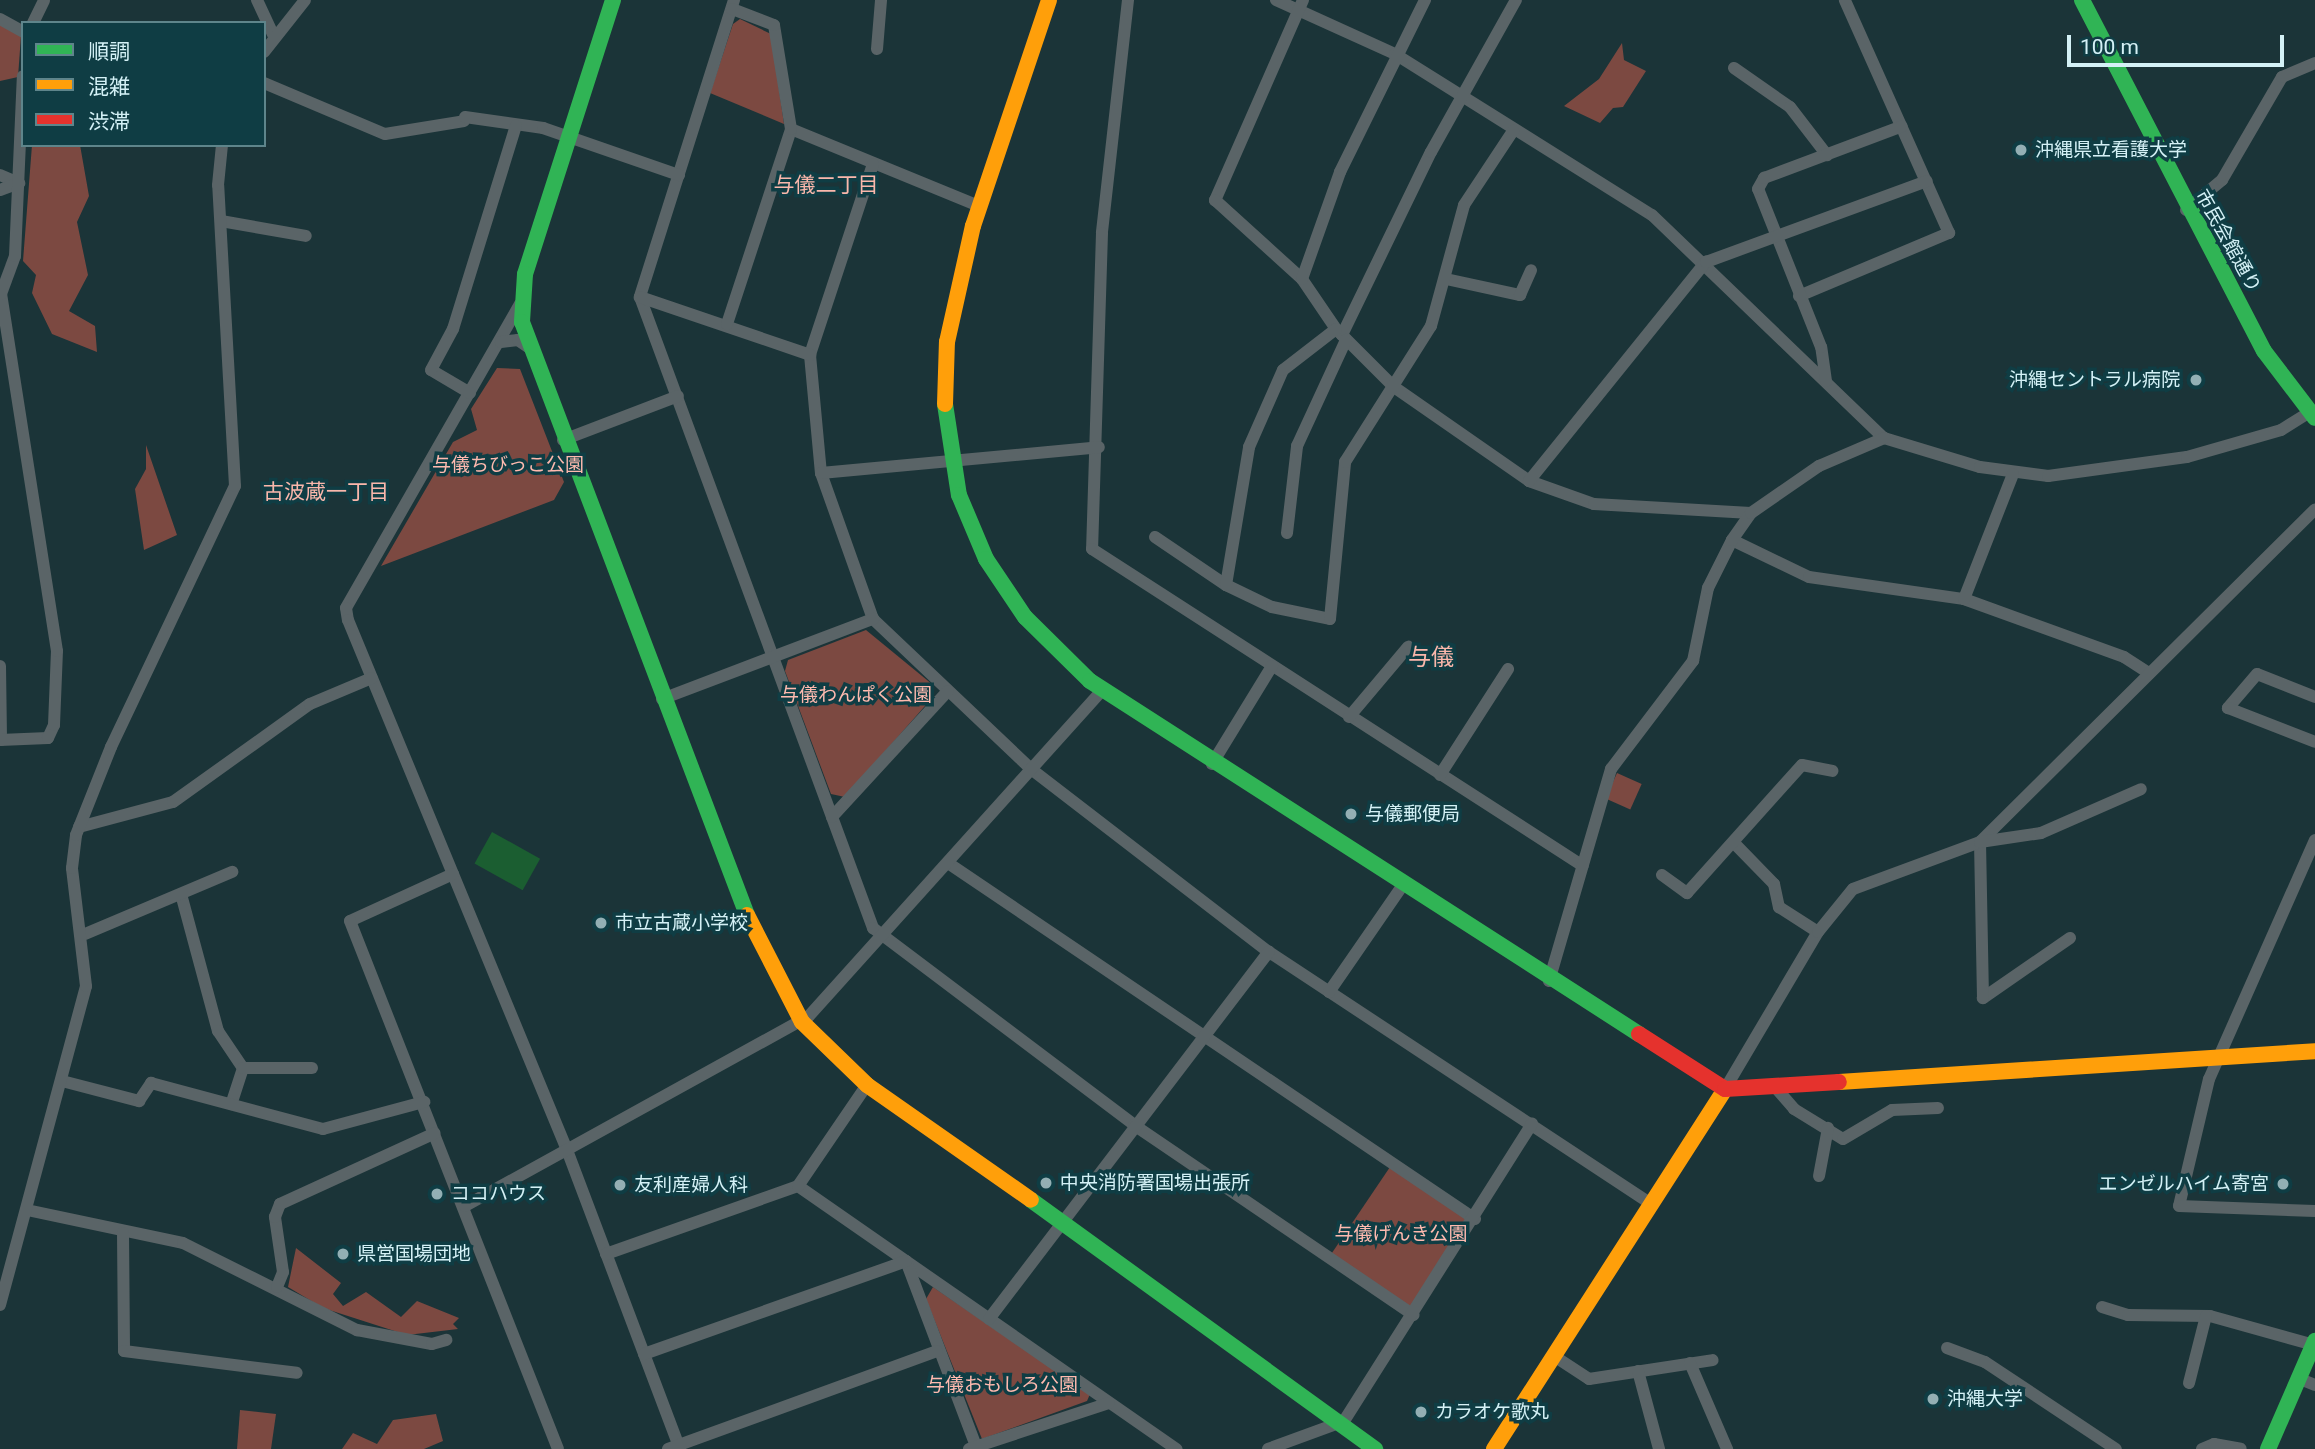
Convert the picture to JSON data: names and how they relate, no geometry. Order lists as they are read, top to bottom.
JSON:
{
  "streets": {
    "street": ["市民会館通り"]
  },
  "districts": ["与儀二丁目", "古波蔵一丁目", "与儀"],
  "parks": [
    "与儀ちびっこ公園",
    "与儀わんぱく公園",
    "与儀げんき公園",
    "与儀おもしろ公園"
  ],
  "places": [
    "沖縄県立看護大学",
    "沖縄セントラル病院",
    "与儀郵便局",
    "市立古蔵小学校",
    "中央消防署国場出張所",
    "エンゼルハイム寄宮",
    "友利産婦人科",
    "ココハウス",
    "県営国場団地",
    "沖縄大学",
    "カラオケ歌丸"
  ],
  "legend": ["順調", "混雑", "渋滞"],
  "scale_bar": "100 m"
}
